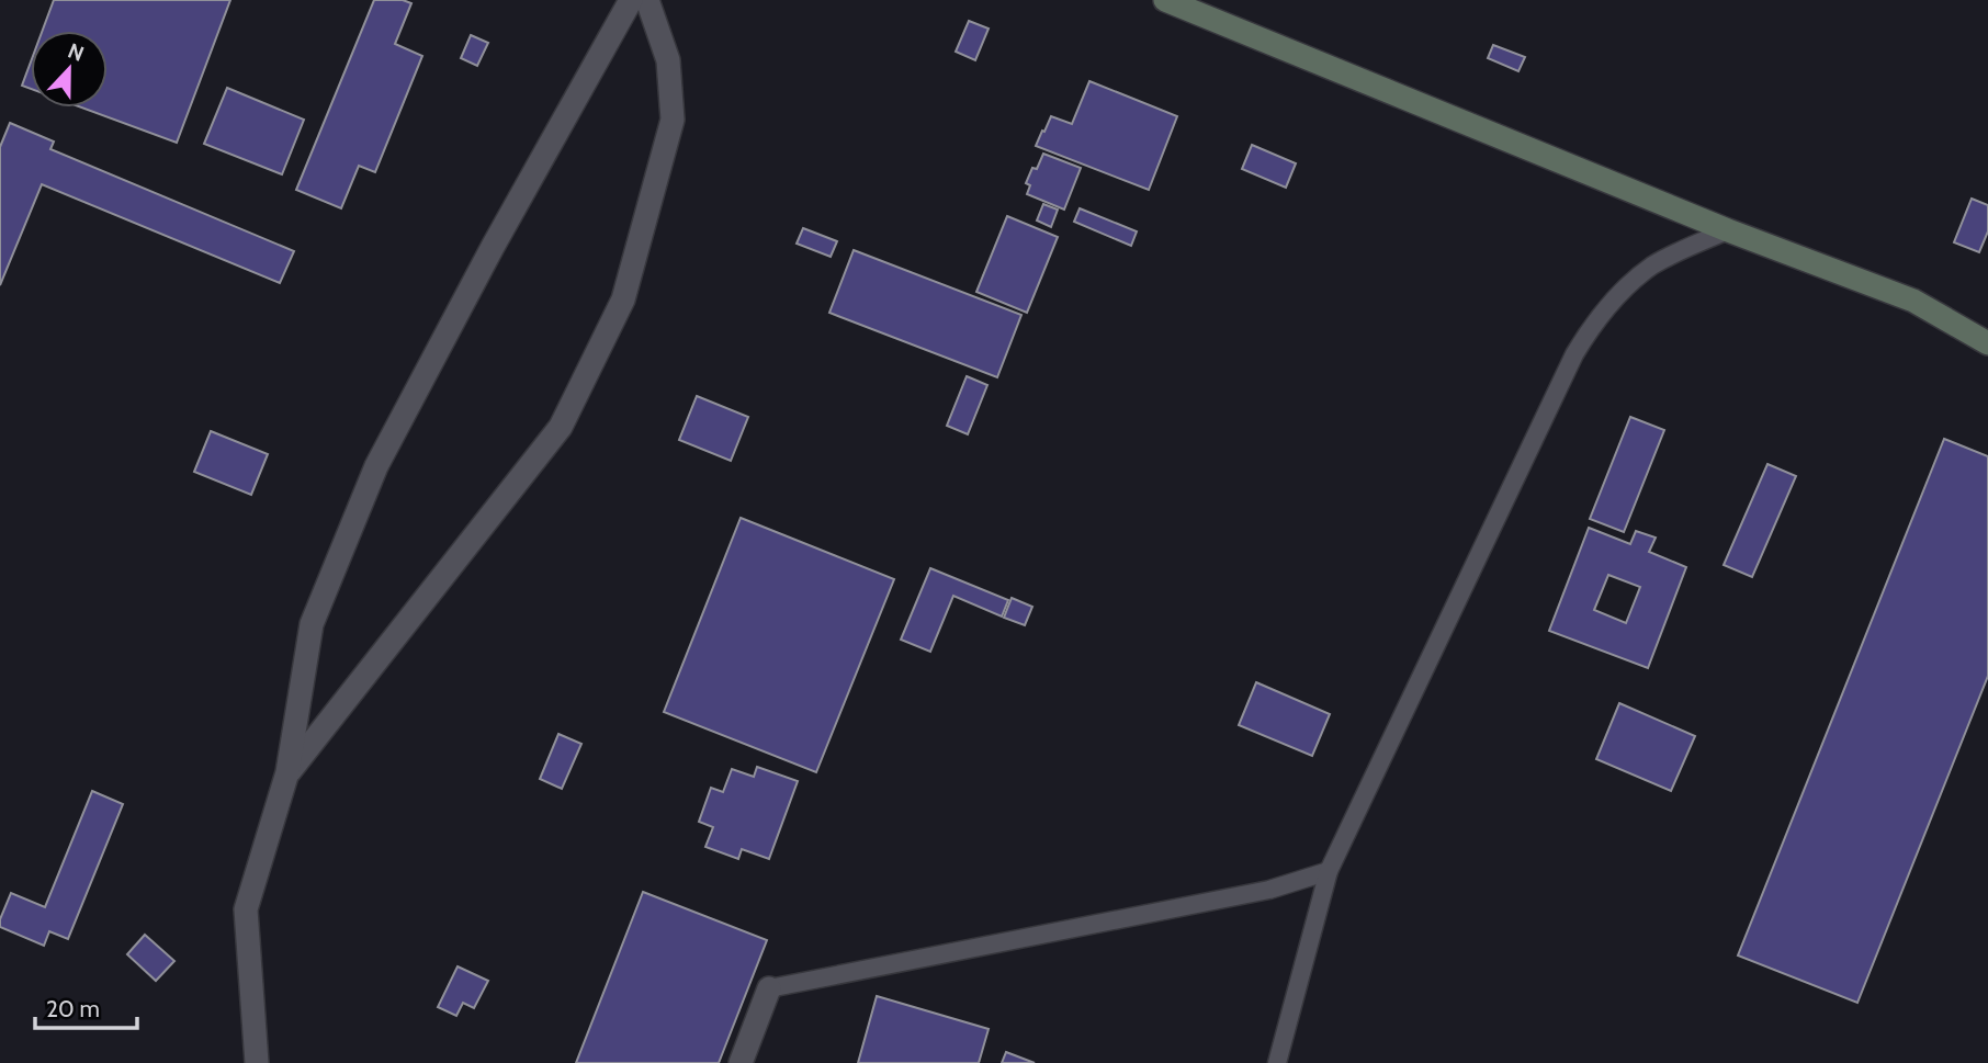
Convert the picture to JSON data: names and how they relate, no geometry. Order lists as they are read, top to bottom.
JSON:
{
  "scale_bar": "20 m",
  "north": "top"
}
